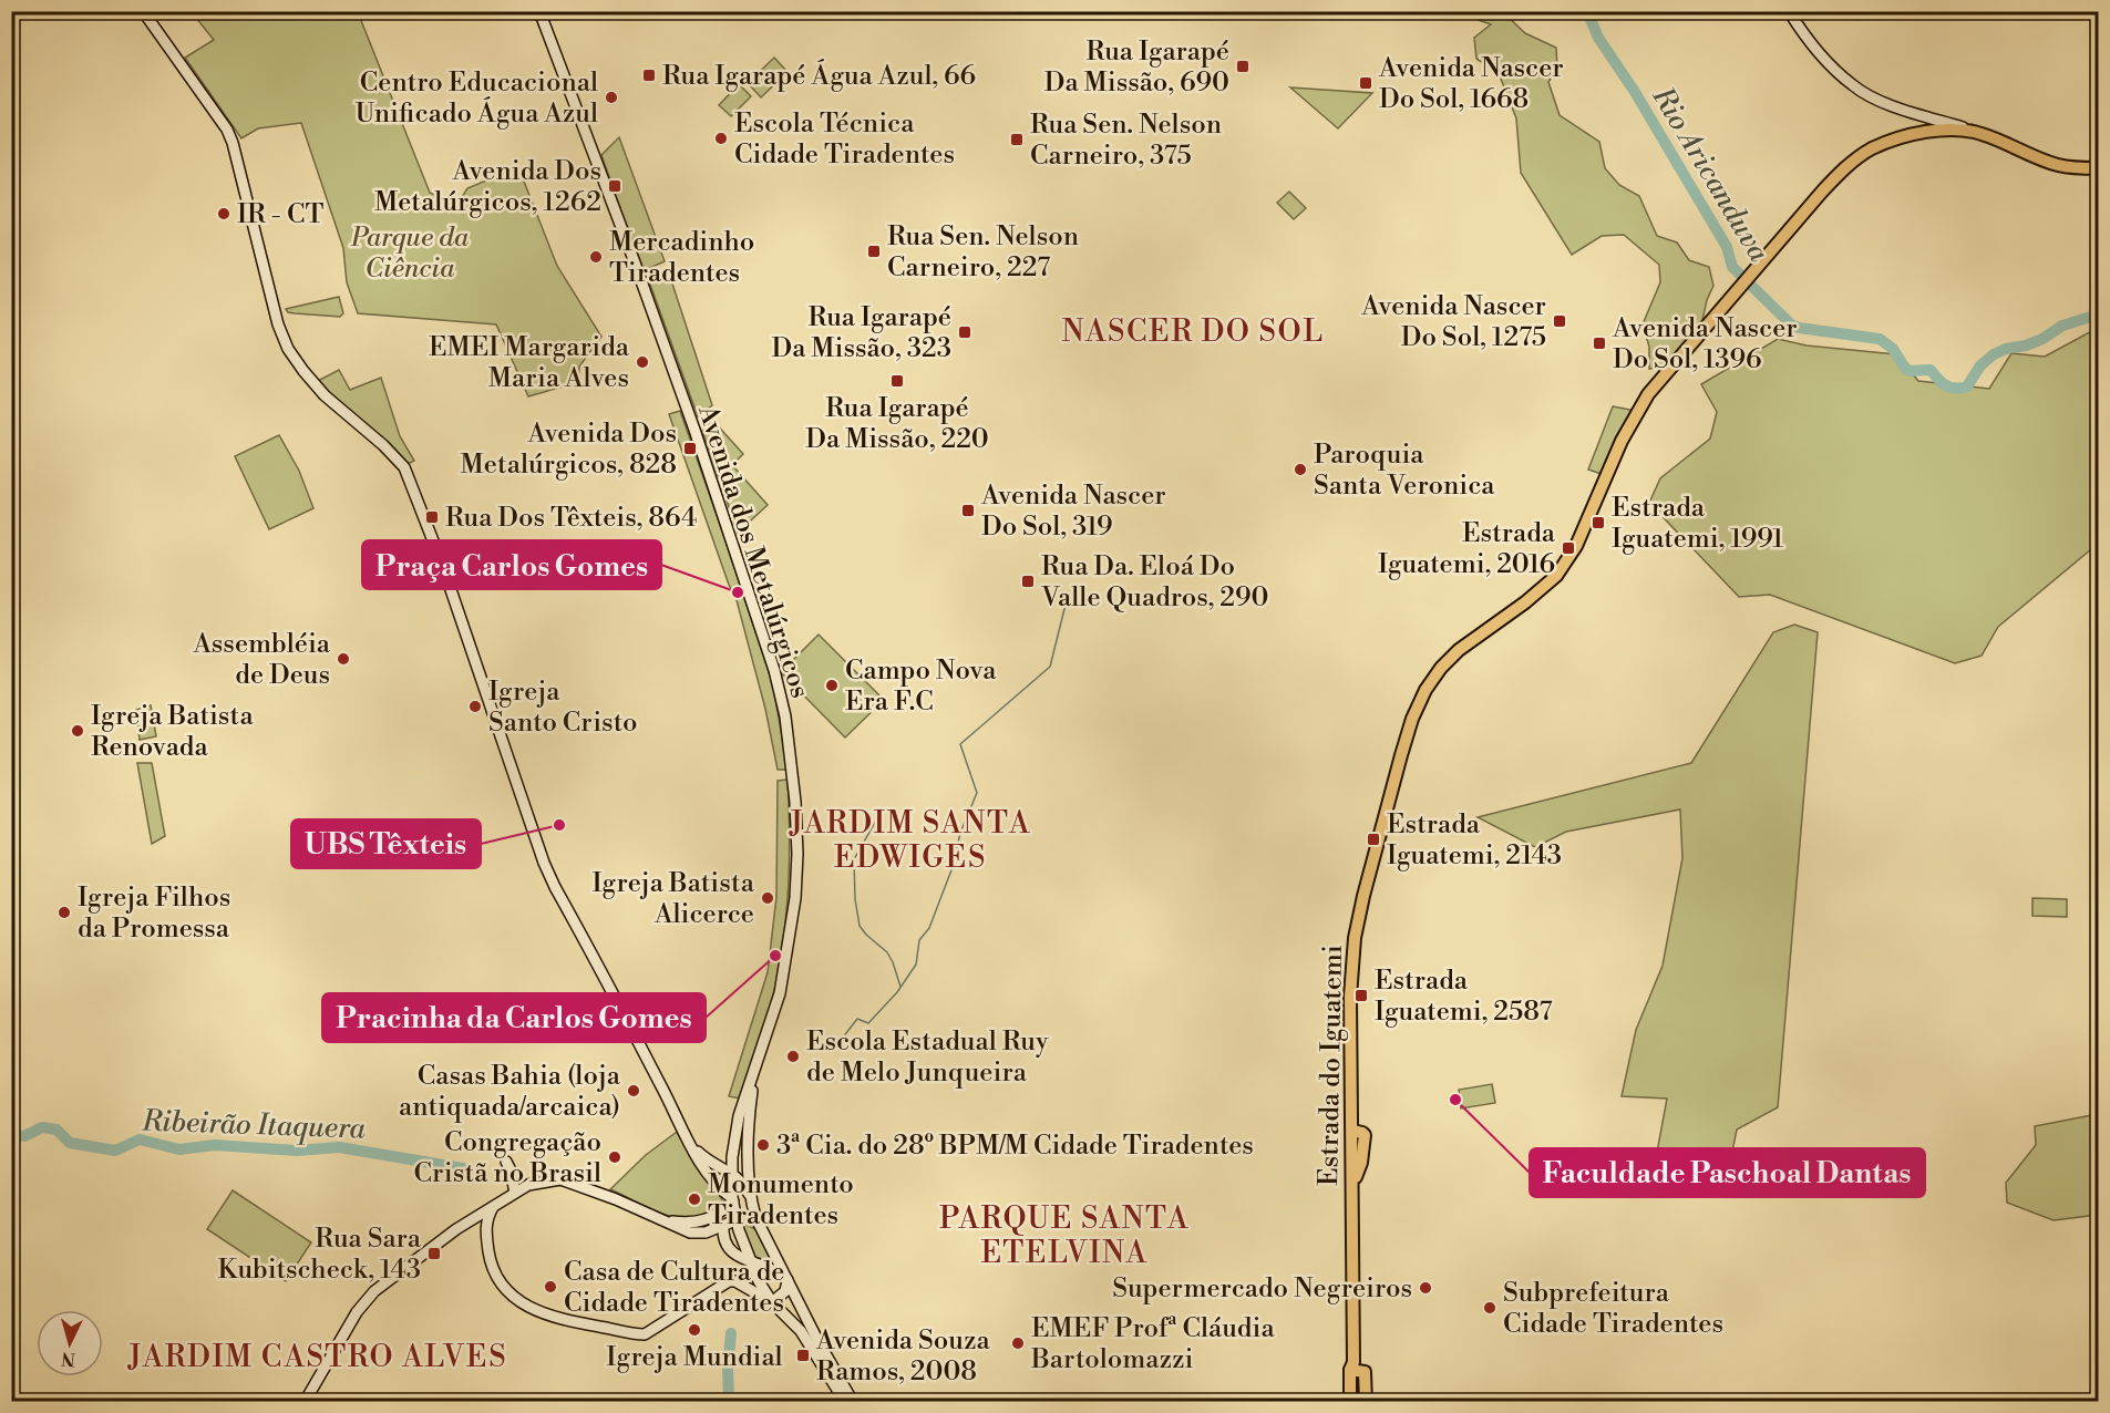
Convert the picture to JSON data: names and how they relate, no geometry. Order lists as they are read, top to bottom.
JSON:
{
  "streets": {
    "main road": ["Avenida dos Metalúrgicos", "Estrada do Iguatemi"]
  },
  "districts": [
    "NASCER DO SOL",
    "JARDIM SANTA EDWIGES",
    "PARQUE SANTA ETELVINA",
    "JARDIM CASTRO ALVES"
  ],
  "water": ["Rio Aricanduva", "Ribeirão Itaquera"],
  "parks": ["Parque da Ciência"],
  "places": {
    "transit": [
      "Rua Igarapé Da Missão, 690",
      "Rua Igarapé Água Azul, 66",
      "Avenida Nascer Do Sol, 1668",
      "Rua Sen. Nelson Carneiro, 375",
      "Avenida Dos Metalúrgicos, 1262",
      "Rua Sen. Nelson Carneiro, 227",
      "Avenida Nascer Do Sol, 1275",
      "Rua Igarapé Da Missão, 323",
      "Avenida Nascer Do Sol, 1396",
      "Rua Igarapé Da Missão, 220",
      "Avenida Dos Metalúrgicos, 828",
      "Avenida Nascer Do Sol, 319",
      "Rua Dos Têxteis, 864",
      "Estrada Iguatemi, 1991",
      "Estrada Iguatemi, 2016",
      "Rua Da. Eloá Do Valle Quadros, 290",
      "Estrada Iguatemi, 2143",
      "Estrada Iguatemi, 2587",
      "Rua Sara Kubitscheck, 143",
      "Avenida Souza Ramos, 2008"
    ],
    "other": [
      "Centro Educacional Unificado Água Azul",
      "Escola Técnica Cidade Tiradentes",
      "IR - CT",
      "Mercadinho Tiradentes",
      "EMEI Margarida Maria Alves",
      "Paroquia Santa Veronica",
      "Praça Carlos Gomes",
      "Assembléia de Deus",
      "Campo Nova Era F.C",
      "Igreja Santo Cristo",
      "Igreja Batista Renovada",
      "UBS Têxteis",
      "Igreja Batista Alicerce",
      "Igreja Filhos da Promessa",
      "Pracinha da Carlos Gomes",
      "Escola Estadual Ruy de Melo Junqueira",
      "Casas Bahia (loja antiquada/arcaica)",
      "Faculdade Paschoal Dantas",
      "3ª Cia. do 28º BPM/M Cidade Tiradentes",
      "Congregação Cristã no Brasil",
      "Monumento Tiradentes",
      "Casa de Cultura de Cidade Tiradentes",
      "Supermercado Negreiros",
      "Subprefeitura Cidade Tiradentes",
      "Igreja Mundial",
      "EMEF Profª Cláudia Bartolomazzi"
    ]
  },
  "north": "bottom"
}
